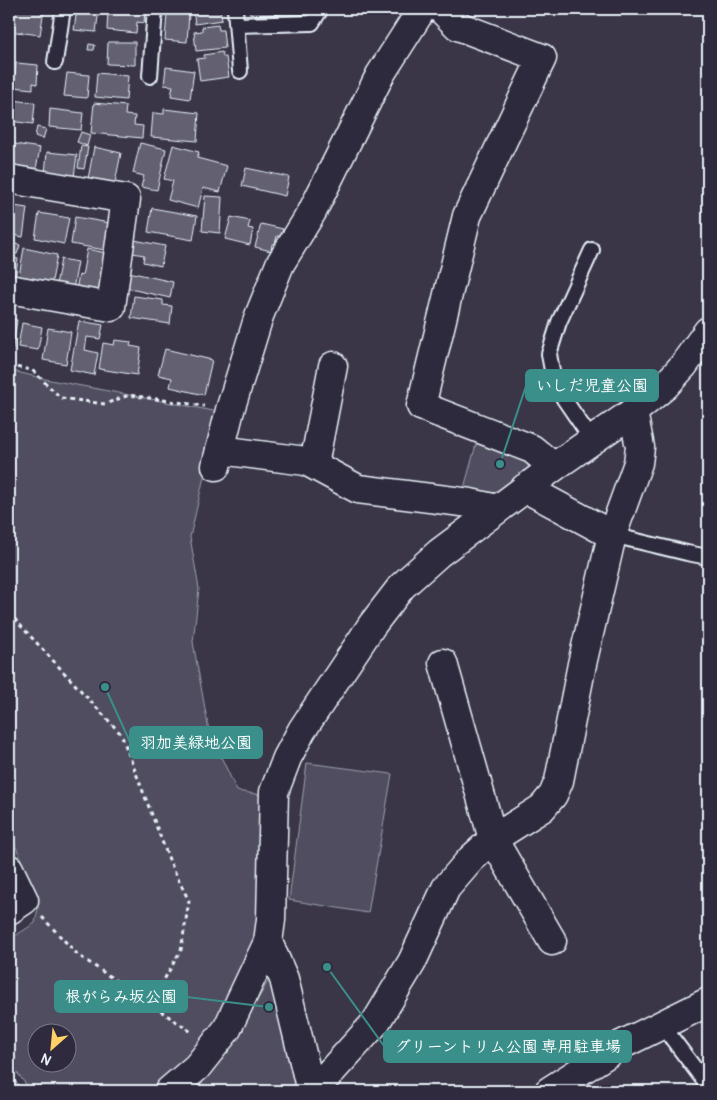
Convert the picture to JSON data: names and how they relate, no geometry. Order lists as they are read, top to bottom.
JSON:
{
  "places": [
    "いしだ児童公園",
    "羽加美緑地公園",
    "グリーントリム公園 専用駐車場",
    "根がらみ坂公園"
  ],
  "north": "bottom left"
}
